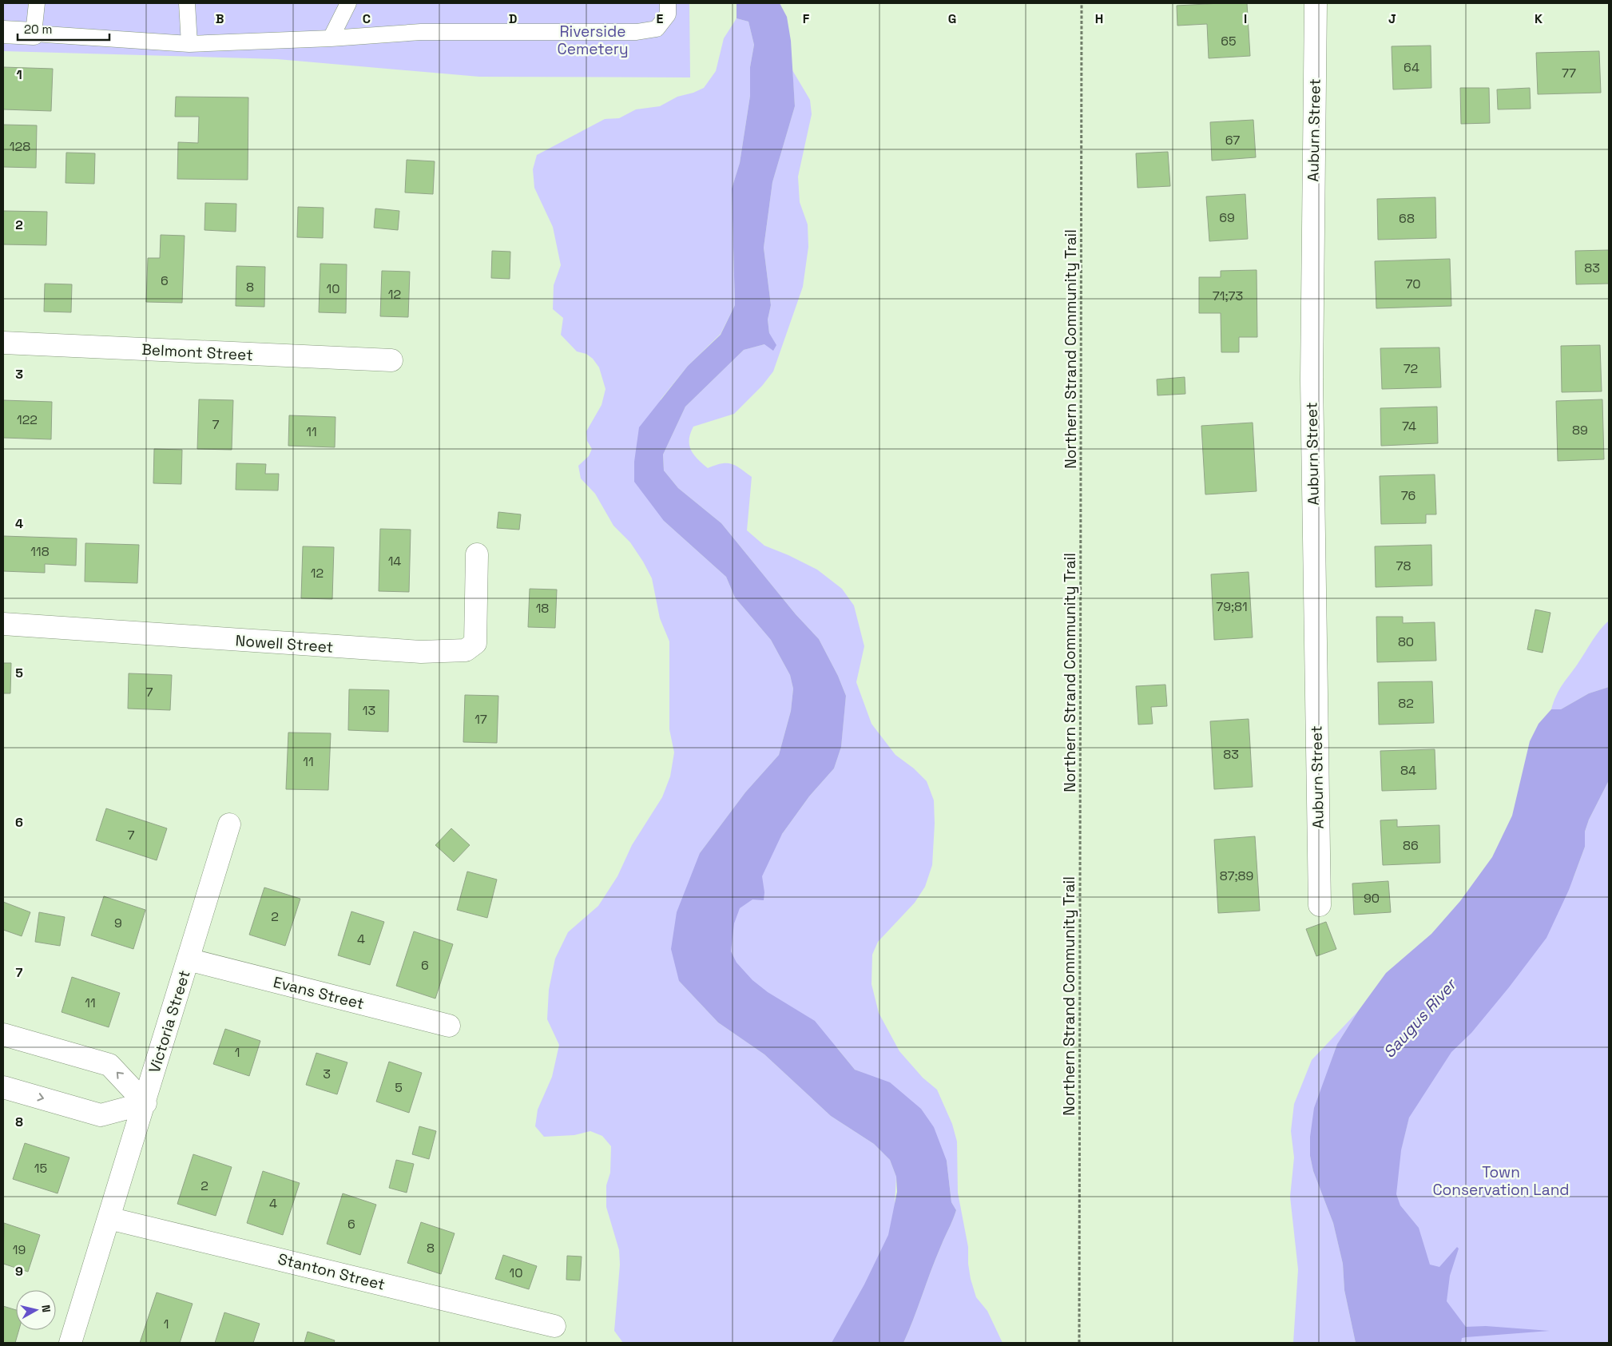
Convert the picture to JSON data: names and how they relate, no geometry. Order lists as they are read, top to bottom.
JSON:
{
  "streets": {
    "street": [
      "Auburn Street",
      "Belmont Street",
      "Nowell Street",
      "Evans Street",
      "Victoria Street",
      "Stanton Street"
    ],
    "path": ["Northern Strand Community Trail"]
  },
  "crossings": [
    ["Evans Street", "Victoria Street"],
    ["Victoria Street", "Stanton Street"]
  ],
  "water": ["Saugus River"],
  "parks": ["Riverside Cemetery", "Town Conservation Land"],
  "house_numbers": [
    "65",
    "64",
    "77",
    "67",
    "128",
    "69",
    "68",
    "83",
    "6",
    "70",
    "8",
    "10",
    "12",
    "71;73",
    "72",
    "122",
    "7",
    "74",
    "89",
    "11",
    "76",
    "118",
    "14",
    "78",
    "12",
    "79;81",
    "18",
    "80",
    "7",
    "82",
    "13",
    "17",
    "83",
    "11",
    "84",
    "7",
    "86",
    "87;89",
    "90",
    "2",
    "9",
    "4",
    "6",
    "11",
    "1",
    "3",
    "5",
    "15",
    "2",
    "4",
    "6",
    "8",
    "19",
    "10",
    "1"
  ],
  "scale_bar": "20 m",
  "north": "right",
  "grid": {
    "columns": [
      "B",
      "C",
      "D",
      "E",
      "F",
      "G",
      "H",
      "I",
      "J",
      "K"
    ],
    "rows": [
      "1",
      "2",
      "3",
      "4",
      "5",
      "6",
      "7",
      "8",
      "9"
    ]
  }
}
